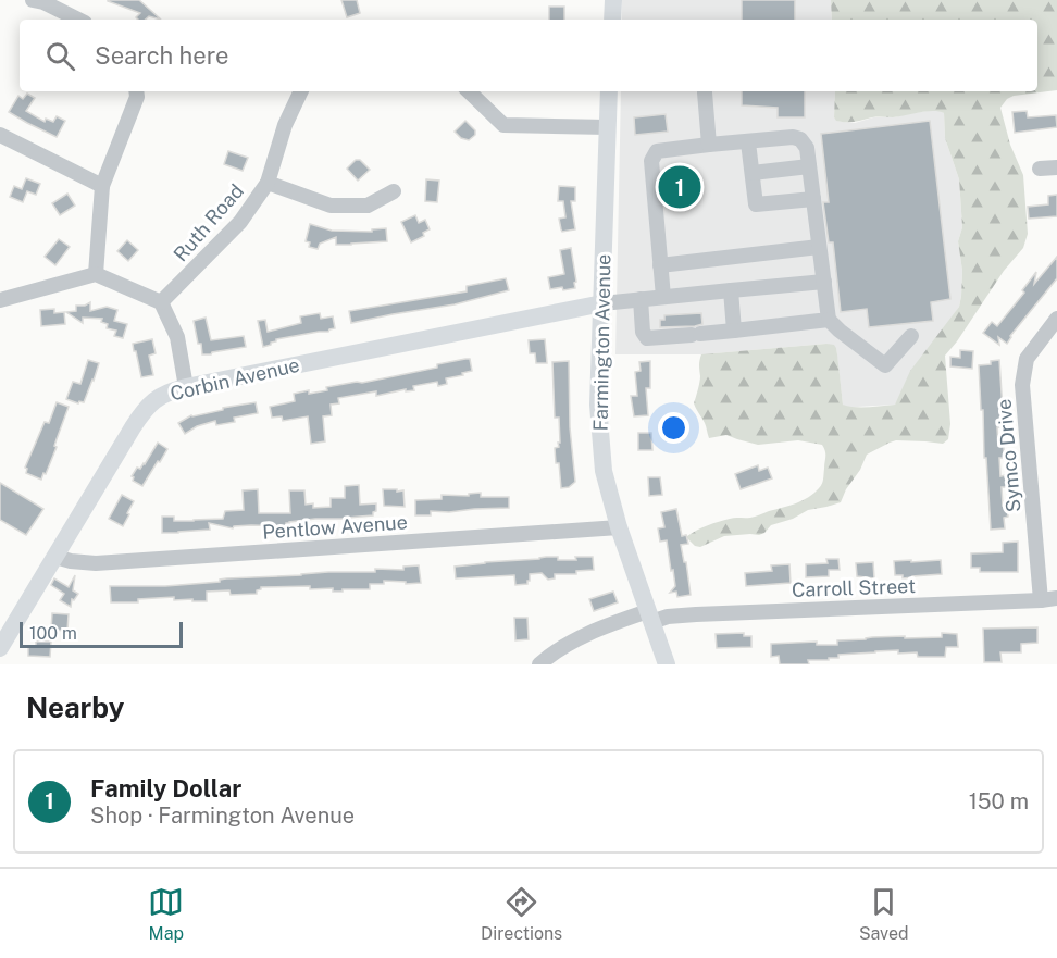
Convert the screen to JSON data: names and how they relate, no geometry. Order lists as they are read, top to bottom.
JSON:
{
  "streets": {
    "main road": ["Farmington Avenue", "Corbin Avenue"],
    "street": [
      "Ruth Road",
      "Symco Drive",
      "Pentlow Avenue",
      "Carroll Street"
    ]
  },
  "crossings": [
    ["Farmington Avenue", "Corbin Avenue"],
    ["Farmington Avenue", "Pentlow Avenue"],
    ["Farmington Avenue", "Carroll Street"],
    ["Corbin Avenue", "Pentlow Avenue"],
    ["Symco Drive", "Carroll Street"]
  ],
  "scale_bar": "100 m",
  "page": {
    "search": "Search here",
    "pins": "1",
    "scale": "100 m",
    "heading": "Nearby",
    "list": [
      {
        "mark": "1",
        "name": "Family Dollar",
        "note": "Shop · Farmington Avenue",
        "value": "150 m"
      }
    ],
    "nav": ["Map", "Directions", "Saved"]
  }
}
